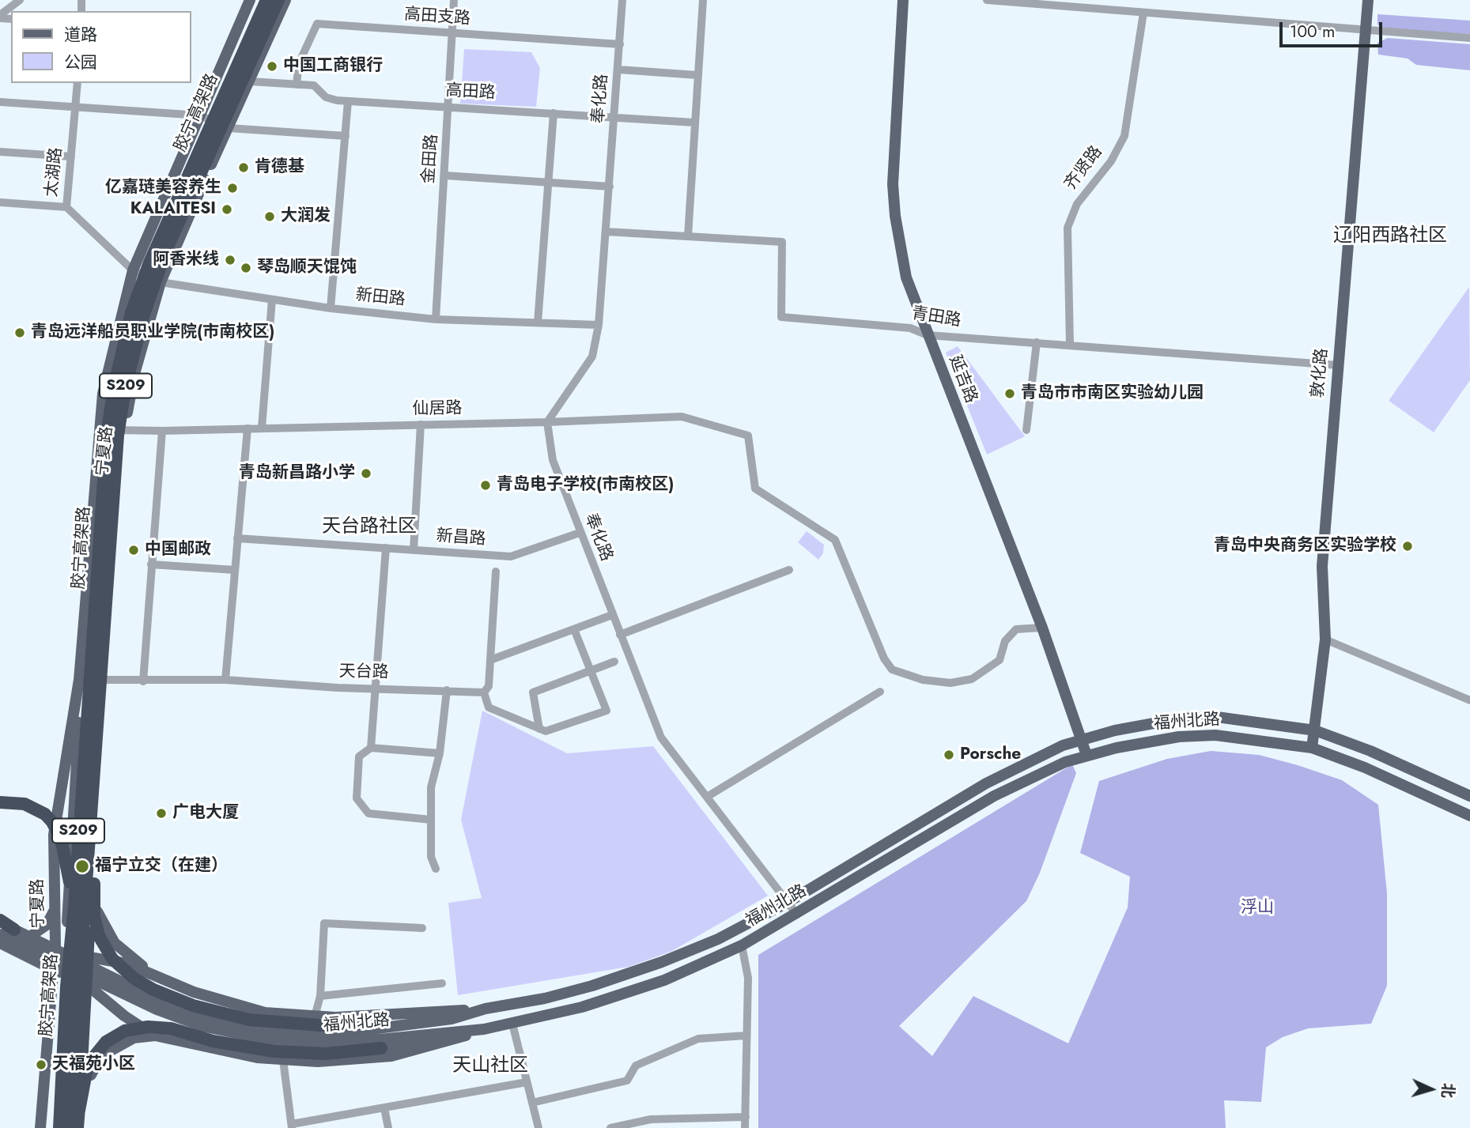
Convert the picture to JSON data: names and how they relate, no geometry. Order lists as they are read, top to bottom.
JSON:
{
  "streets": {
    "highway": ["胶宁高架路", "S209"],
    "main road": [
      "敦化路",
      "延吉路",
      "宁夏路",
      "福州北路"
    ],
    "street": [
      "高田支路",
      "高田路",
      "奉化路",
      "金田路",
      "齐贤路",
      "太湖路",
      "新田路",
      "青田路",
      "仙居路",
      "新昌路",
      "天台路"
    ]
  },
  "crossings": [
    ["高田支路", "高田路"],
    ["高田支路", "奉化路"],
    ["高田支路", "金田路"],
    ["高田路", "奉化路"],
    ["高田路", "金田路"],
    ["高田路", "宁夏路"],
    ["奉化路", "新田路"],
    ["奉化路", "青田路"],
    ["奉化路", "仙居路"],
    ["奉化路", "新昌路"],
    ["奉化路", "福州北路"],
    ["胶宁高架路", "宁夏路"],
    ["胶宁高架路", "天台路"],
    ["金田路", "新田路"],
    ["齐贤路", "青田路"],
    ["太湖路", "新田路"],
    ["太湖路", "宁夏路"],
    ["新田路", "宁夏路"],
    ["青田路", "敦化路"],
    ["青田路", "延吉路"],
    ["敦化路", "福州北路"],
    ["延吉路", "仙居路"],
    ["延吉路", "福州北路"],
    ["仙居路", "宁夏路"],
    ["宁夏路", "天台路"],
    ["宁夏路", "福州北路"]
  ],
  "districts": ["辽阳西路社区", "天台路社区", "天山社区"],
  "parks": ["浮山"],
  "places": [
    "中国工商银行",
    "肯德基",
    "亿嘉琏美容养生",
    "KALAITESI",
    "大润发",
    "阿香米线",
    "琴岛顺天馄饨",
    "青岛远洋船员职业学院(市南校区)",
    "青岛市市南区实验幼儿园",
    "青岛新昌路小学",
    "青岛电子学校(市南校区)",
    "青岛中央商务区实验学校",
    "中国邮政",
    "Porsche",
    "广电大厦",
    "福宁立交（在建）",
    "天福苑小区"
  ],
  "legend": ["道路", "公园"],
  "scale_bar": "100 m",
  "north": "right"
}
